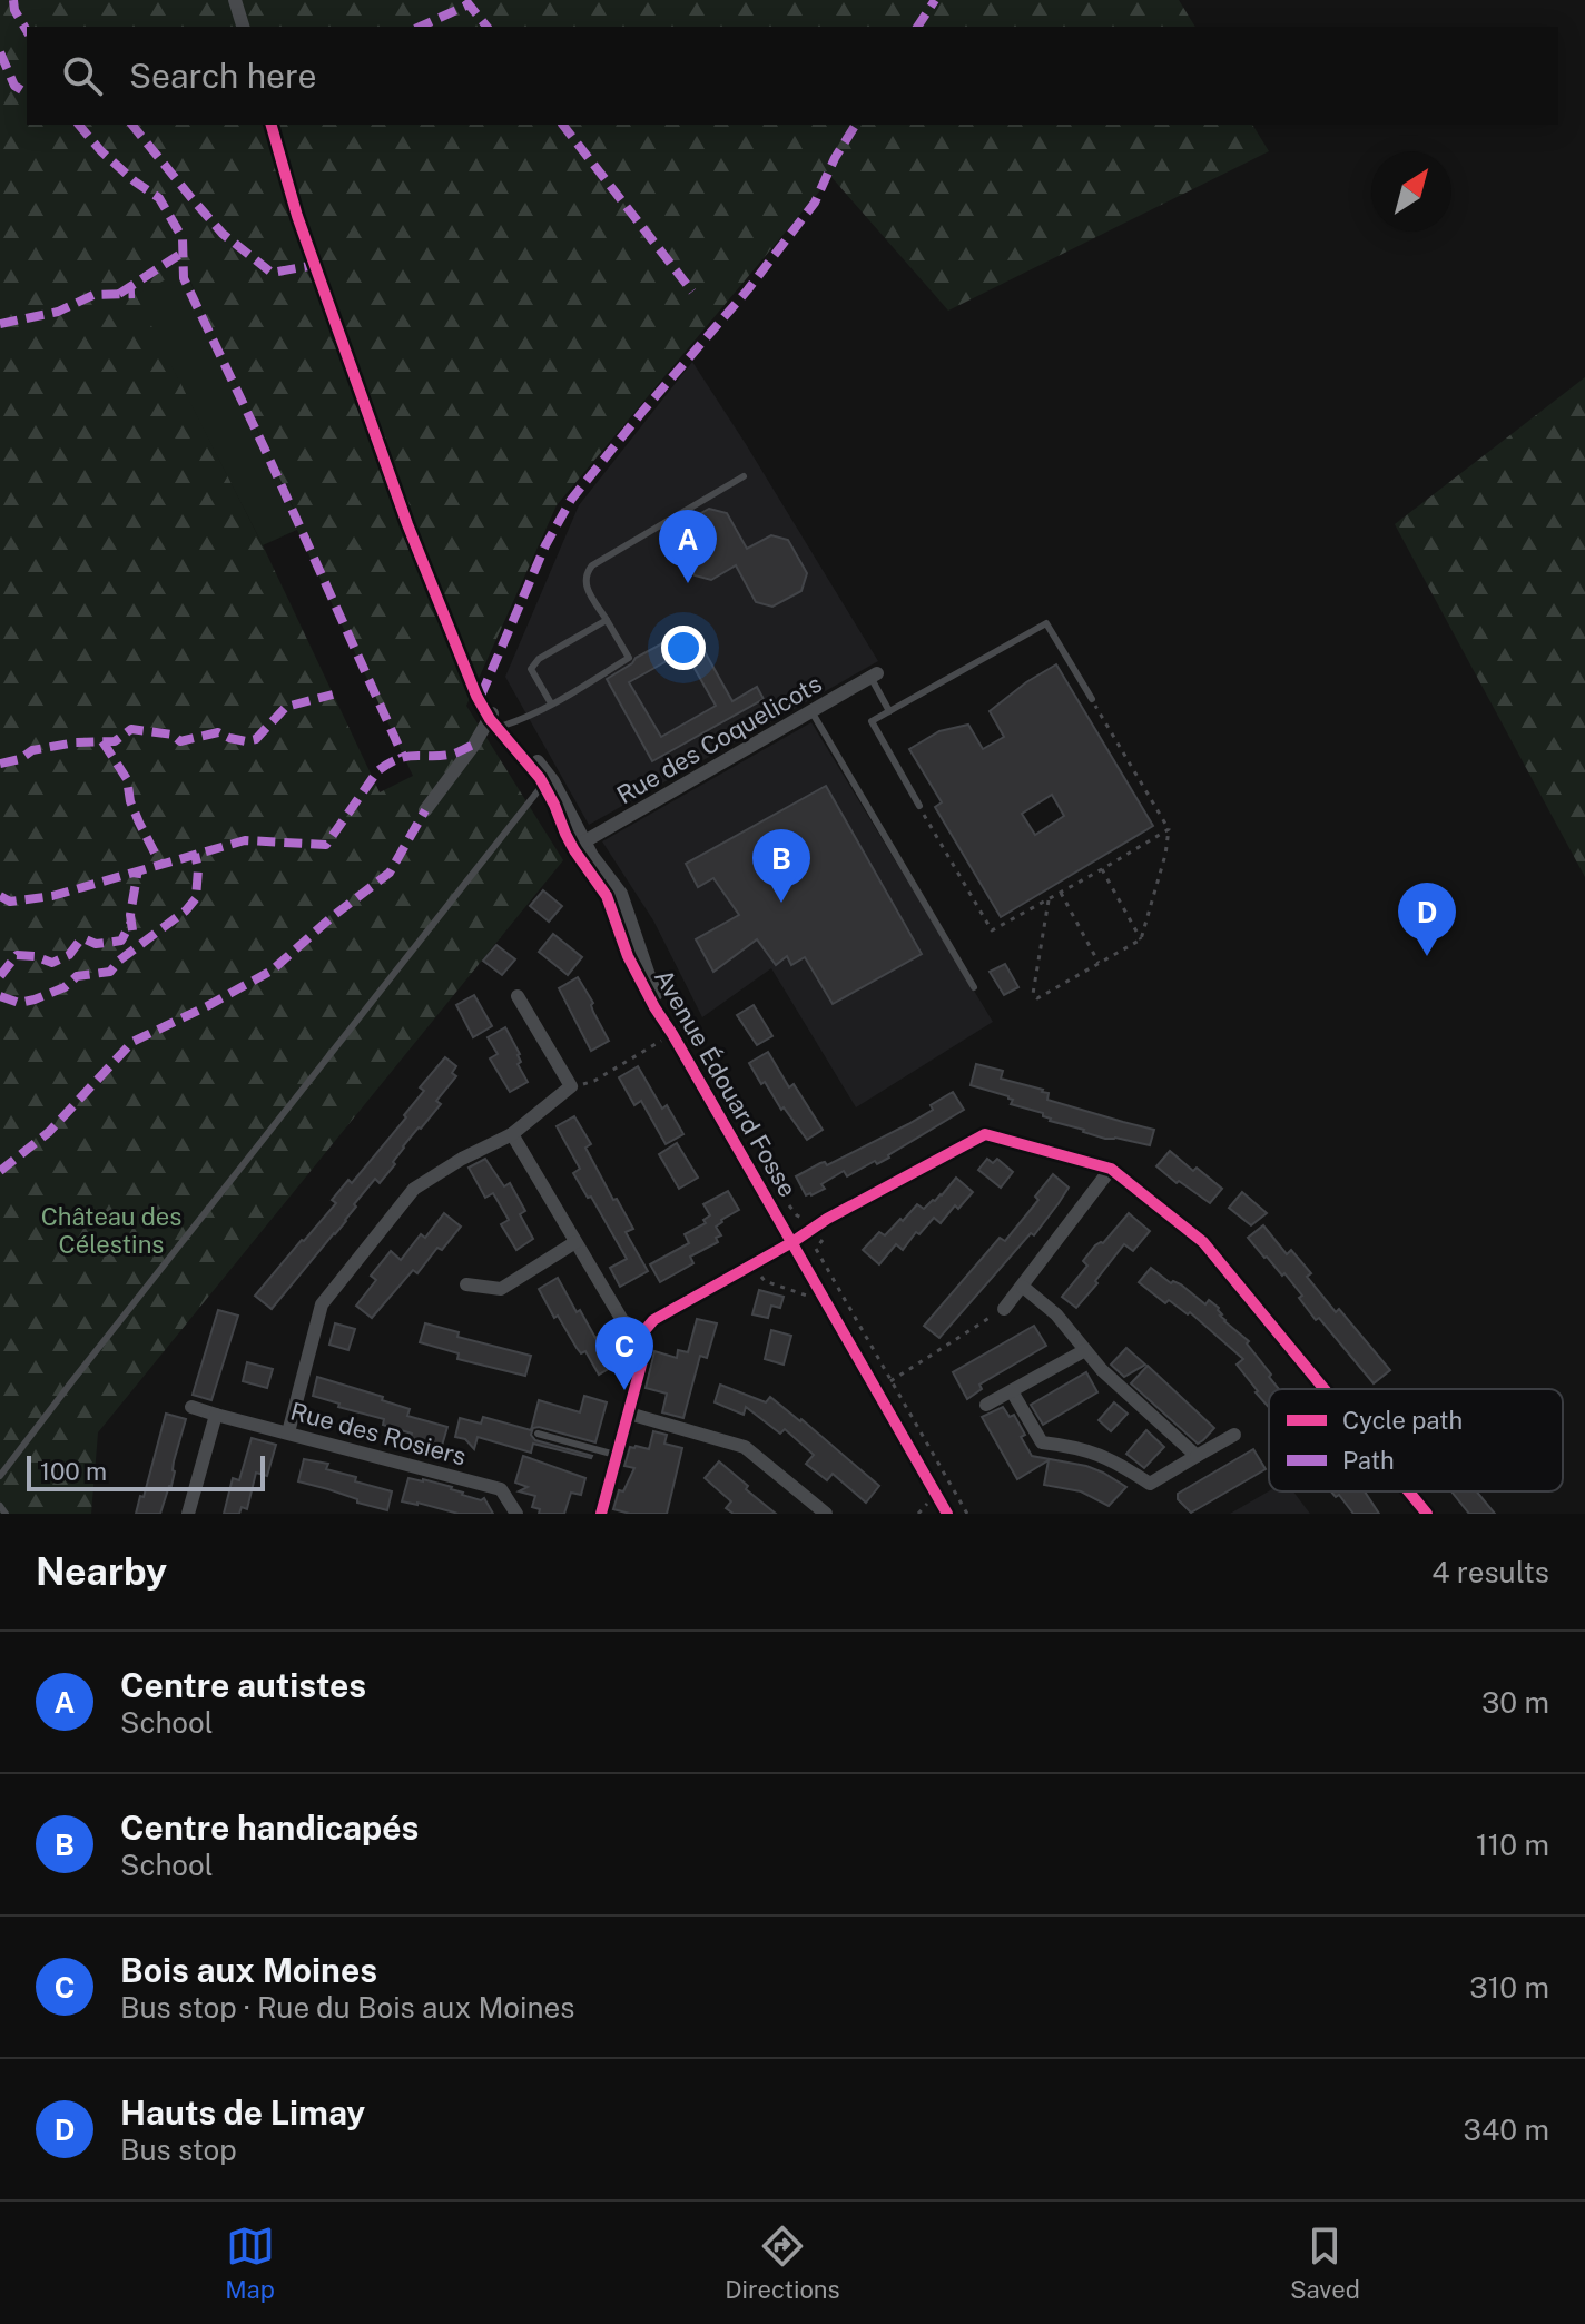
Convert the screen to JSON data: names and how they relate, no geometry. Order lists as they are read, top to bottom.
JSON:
{
  "streets": {
    "street": ["Rue des Coquelicots", "Avenue Édouard Fosse", "Rue des Rosiers"]
  },
  "crossings": [
    ["Rue des Coquelicots", "Avenue Édouard Fosse"]
  ],
  "parks": ["Château des Célestins"],
  "legend": ["Cycle path", "Path"],
  "scale_bar": "100 m",
  "north": "top right",
  "page": {
    "search": "Search here",
    "pins": [
      "A",
      "B",
      "D",
      "C"
    ],
    "scale": "100 m",
    "heading": ["Nearby", "4 results"],
    "list": [
      {
        "mark": "A",
        "name": "Centre autistes",
        "note": "School",
        "value": "30 m"
      },
      {
        "mark": "B",
        "name": "Centre handicapés",
        "note": "School",
        "value": "110 m"
      },
      {
        "mark": "C",
        "name": "Bois aux Moines",
        "note": "Bus stop · Rue du Bois aux Moines",
        "value": "310 m"
      },
      {
        "mark": "D",
        "name": "Hauts de Limay",
        "note": "Bus stop",
        "value": "340 m"
      }
    ],
    "nav": ["Map", "Directions", "Saved"]
  }
}
